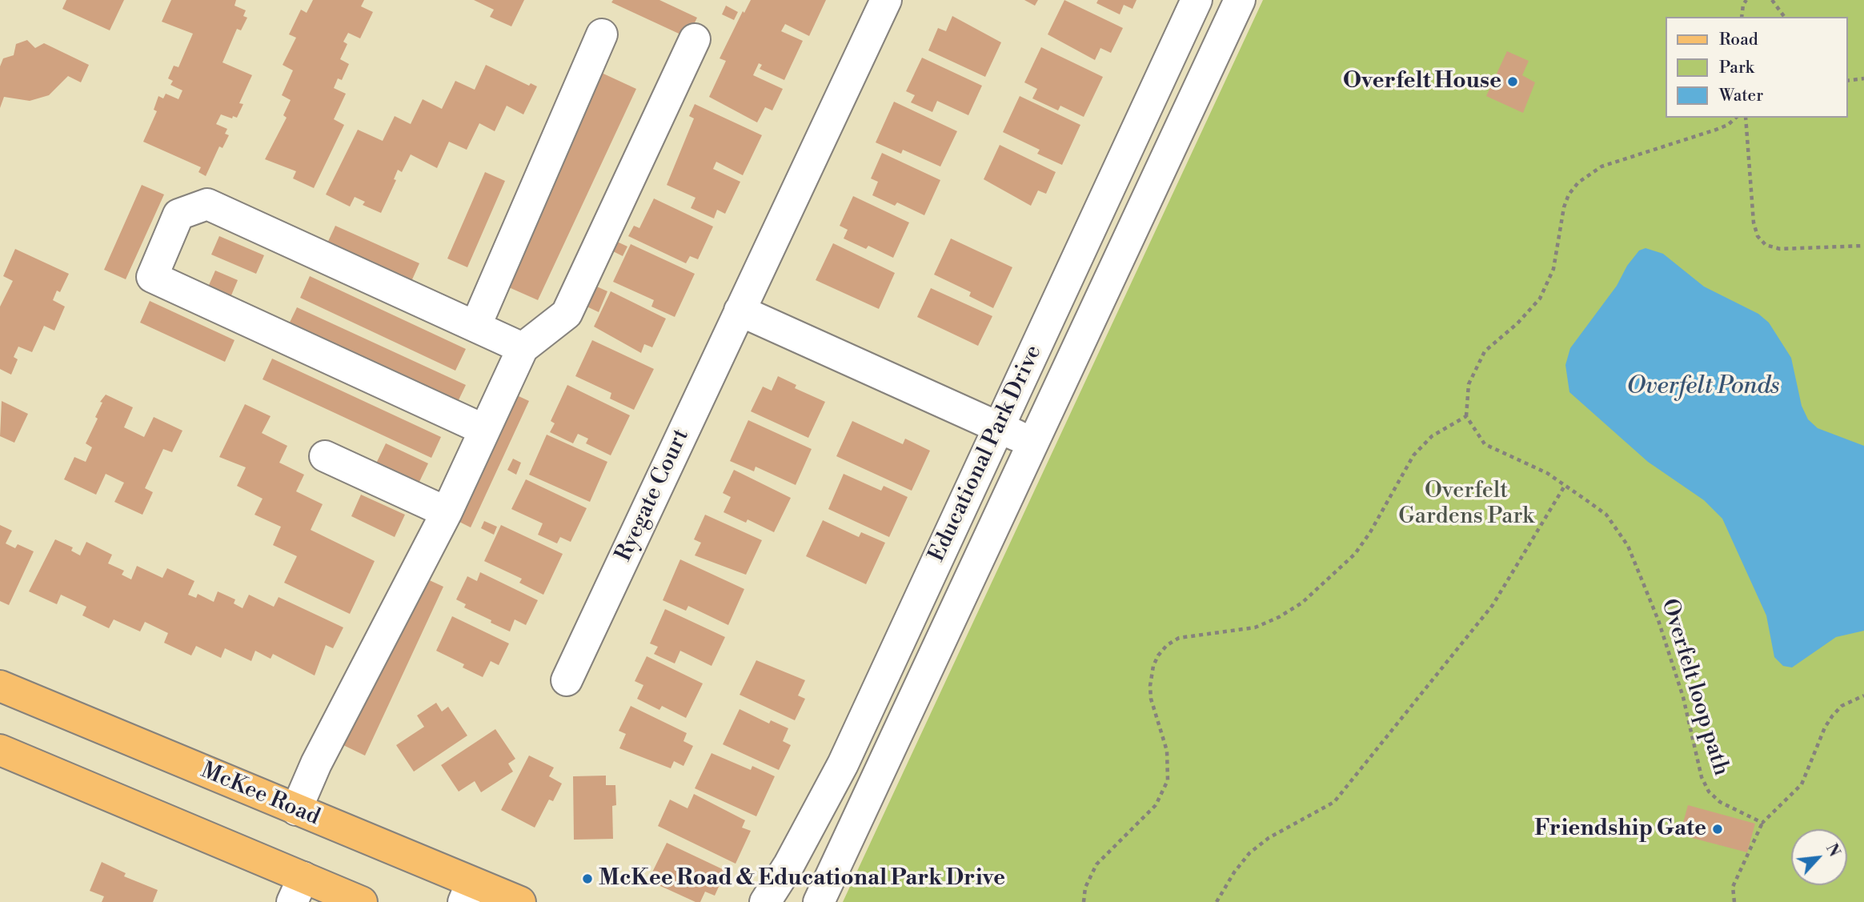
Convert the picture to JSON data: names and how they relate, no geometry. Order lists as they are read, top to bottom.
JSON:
{
  "streets": {
    "main road": ["McKee Road"],
    "street": ["Educational Park Drive", "Ryegate Court"],
    "path": ["Overfelt loop path"]
  },
  "water": ["Overfelt Ponds"],
  "parks": ["Overfelt Gardens Park"],
  "places": ["Overfelt House", "Friendship Gate", "McKee Road & Educational Park Drive"],
  "legend": ["Road", "Park", "Water"],
  "north": "top right"
}
